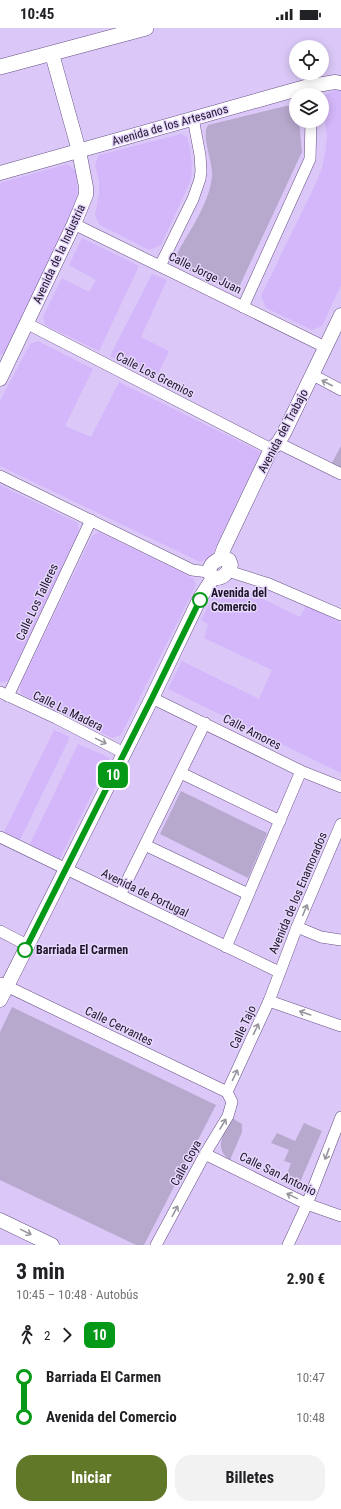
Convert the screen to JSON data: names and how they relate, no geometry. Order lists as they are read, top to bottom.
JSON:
{
  "streets": {
    "street": [
      "Avenida de los Artesanos",
      "Avenida de la Industria",
      "Calle Jorge Juan",
      "Calle Los Gremios",
      "Avenida del Trabajo",
      "Calle Los Talleres",
      "Calle La Madera",
      "Calle Amores",
      "Avenida de Portugal",
      "Avenida de los Enamorados",
      "Calle Cervantes",
      "Calle Tajo",
      "Calle Goya",
      "Calle San Antonio"
    ]
  },
  "crossings": [
    ["Avenida de los Artesanos", "Avenida de la Industria"],
    ["Avenida de la Industria", "Calle Jorge Juan"],
    ["Avenida de la Industria", "Calle Los Gremios"],
    ["Calle Jorge Juan", "Avenida del Trabajo"],
    ["Calle Los Gremios", "Avenida del Trabajo"],
    ["Calle Los Talleres", "Calle La Madera"],
    ["Avenida de Portugal", "Avenida de los Enamorados"],
    ["Avenida de Portugal", "Calle Tajo"],
    ["Avenida de los Enamorados", "Calle Tajo"],
    ["Calle Cervantes", "Calle Tajo"],
    ["Calle Cervantes", "Calle Goya"],
    ["Calle Tajo", "Calle Goya"],
    ["Calle Goya", "Calle San Antonio"]
  ],
  "one_way": [
    "Calle La Madera",
    "Calle Tajo",
    "Calle Goya",
    "Calle San Antonio"
  ],
  "places": ["Avenida del Comercio", "Barriada El Carmen"],
  "lines": ["bus line 10"],
  "page": {
    "status": "10:45",
    "on_map": "10",
    "heading": ["3 min", "10:45 – 10:48 · Autobús", "2.90 €"],
    "legs": ["2", "10"],
    "list": [
      {
        "name": "Barriada El Carmen",
        "value": "10:47"
      },
      {
        "name": "Avenida del Comercio",
        "value": "10:48"
      }
    ],
    "buttons": ["Iniciar", "Billetes"]
  }
}
